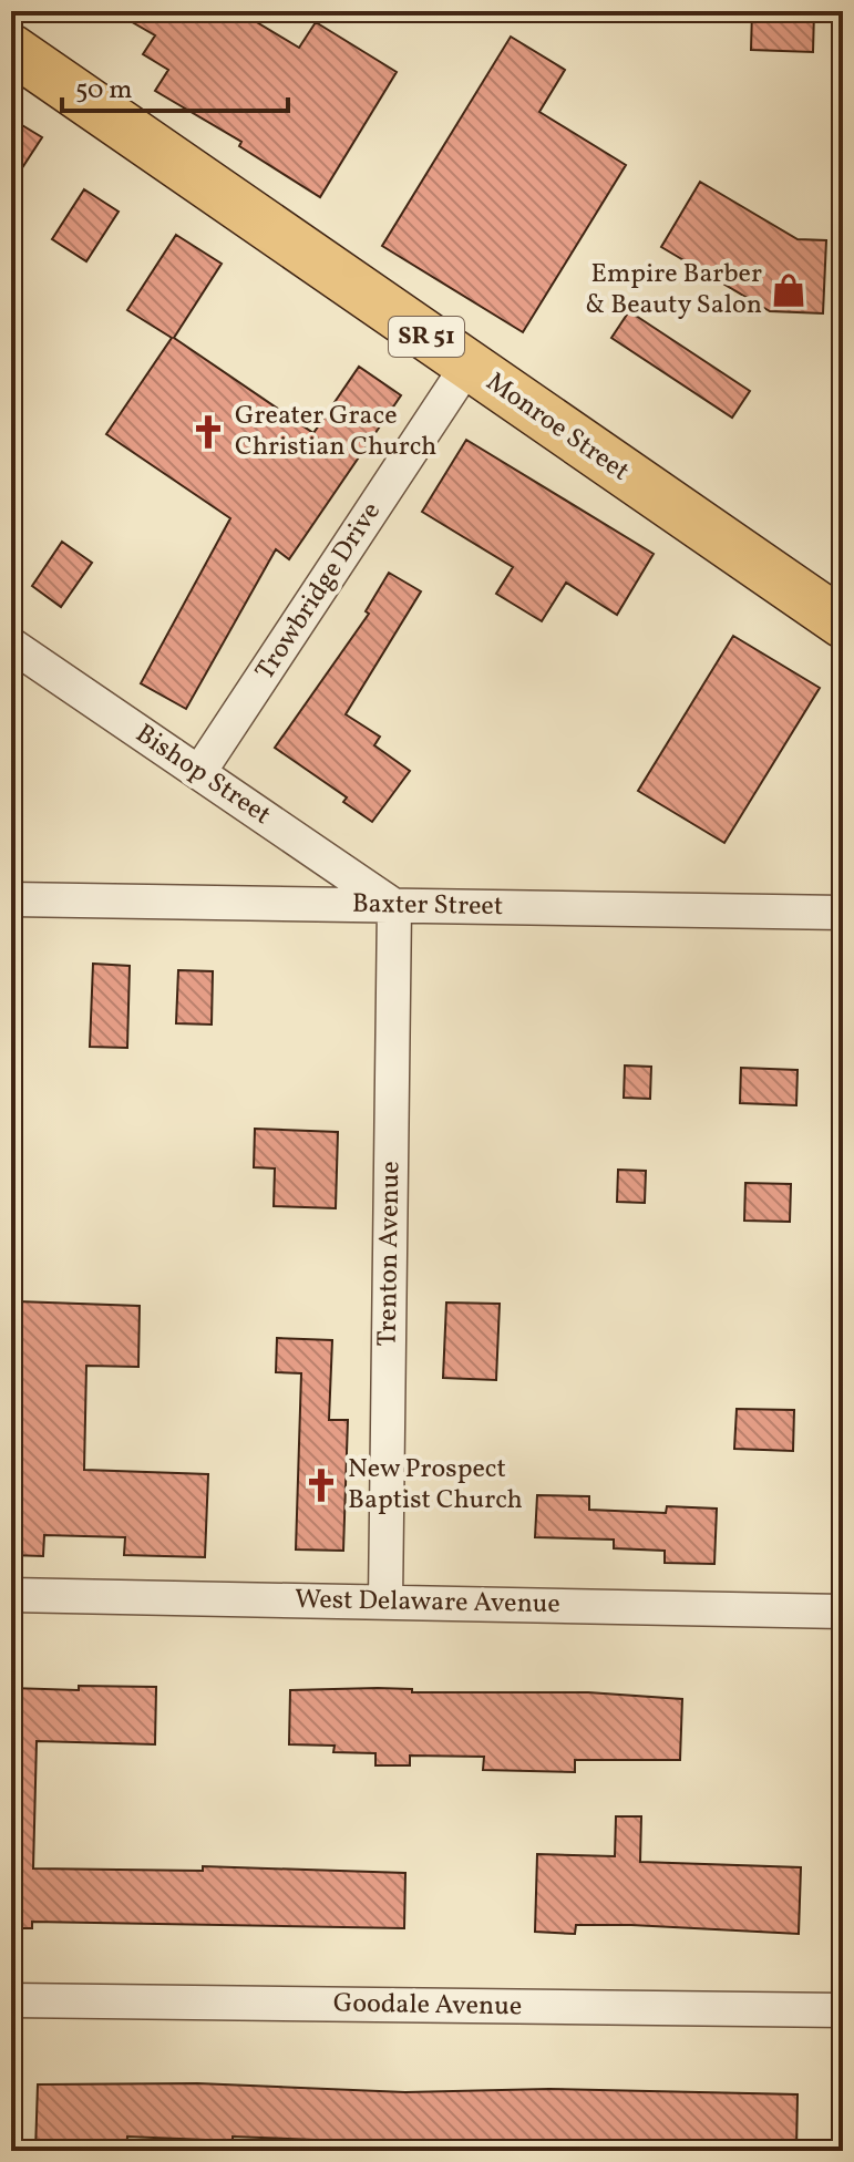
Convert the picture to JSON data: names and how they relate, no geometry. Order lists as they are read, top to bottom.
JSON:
{
  "streets": {
    "main road": ["SR 51", "Monroe Street"],
    "street": [
      "Trowbridge Drive",
      "Bishop Street",
      "Baxter Street",
      "Trenton Avenue",
      "West Delaware Avenue",
      "Goodale Avenue"
    ]
  },
  "crossings": [
    ["Monroe Street", "Trowbridge Drive"],
    ["Trowbridge Drive", "Bishop Street"],
    ["Bishop Street", "Baxter Street"],
    ["Bishop Street", "Trenton Avenue"],
    ["Baxter Street", "Trenton Avenue"],
    ["Trenton Avenue", "West Delaware Avenue"]
  ],
  "places": {
    "shop": ["Empire Barber & Beauty Salon"],
    "church": ["Greater Grace Christian Church", "New Prospect Baptist Church"]
  },
  "scale_bar": "50 m"
}
